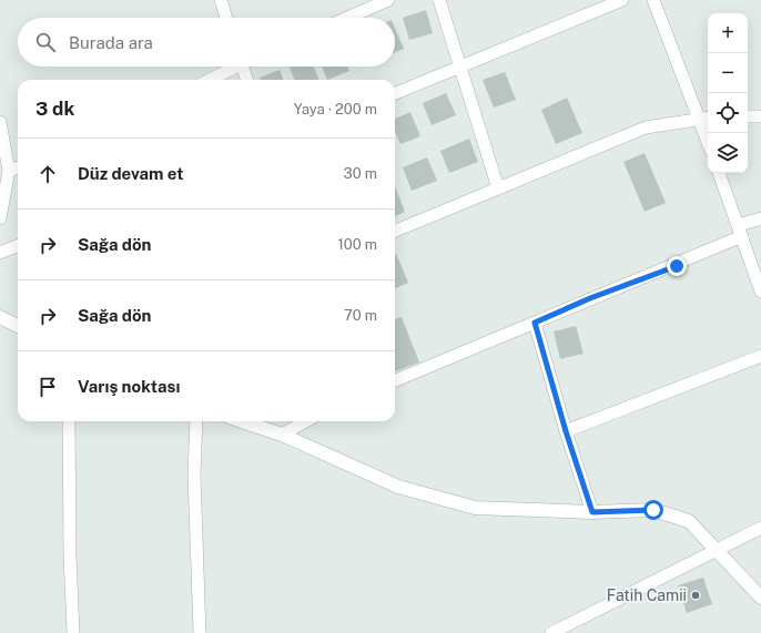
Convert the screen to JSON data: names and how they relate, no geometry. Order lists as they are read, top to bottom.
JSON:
{
  "places": ["Fatih Camii"],
  "page": {
    "map_buttons": ["+", "−"],
    "search": "Burada ara",
    "heading": ["3 dk", "Yaya · 200 m"],
    "list": [
      ["Düz devam et", "30 m"],
      ["Sağa dön", "100 m"],
      ["Sağa dön", "70 m"],
      "Varış noktası"
    ]
  }
}
